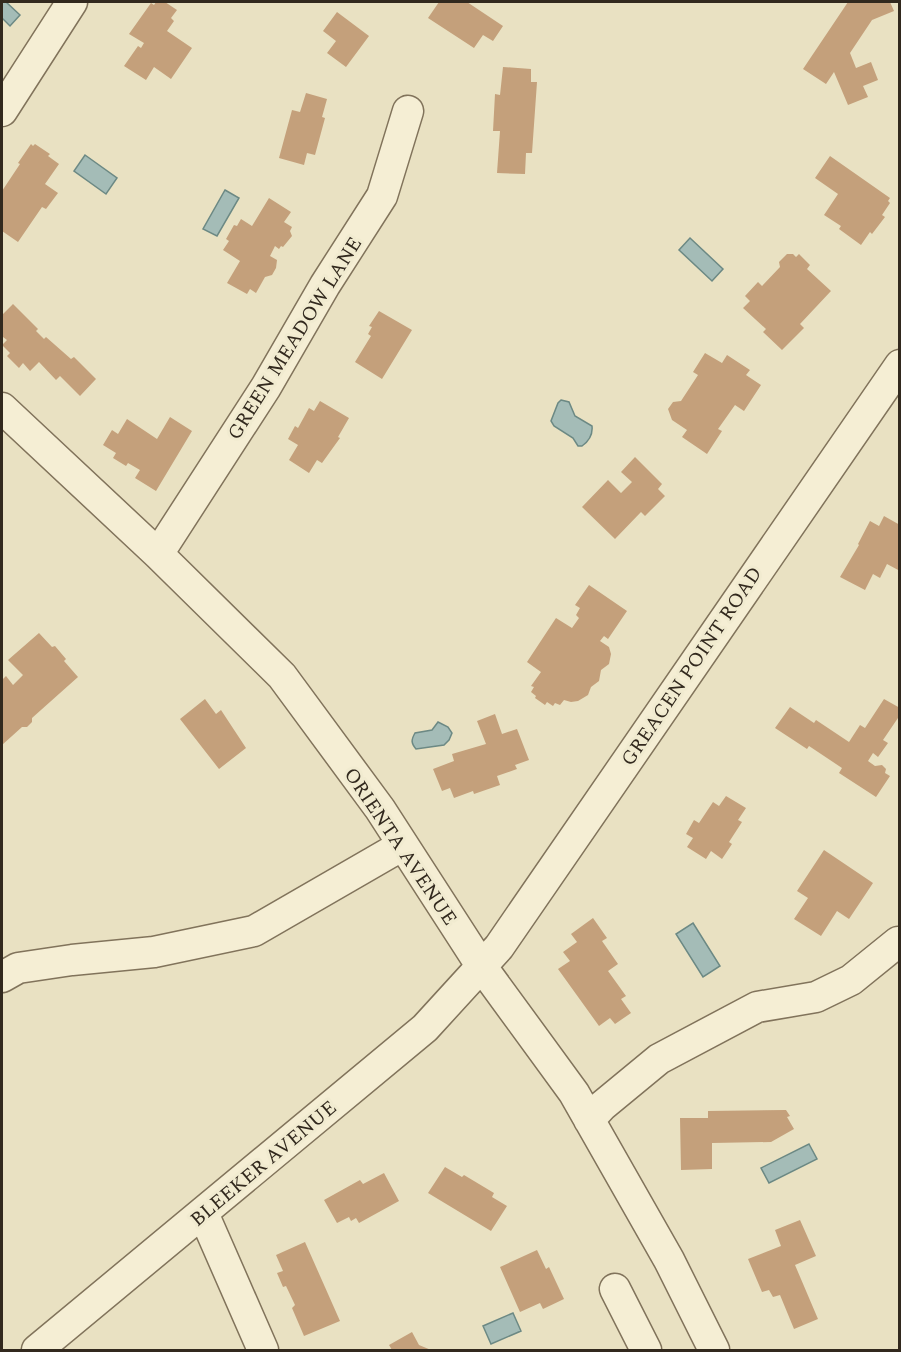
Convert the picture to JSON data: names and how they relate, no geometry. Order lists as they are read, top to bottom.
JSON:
{
  "streets": {
    "street": [
      "GREEN MEADOW LANE",
      "GREACEN POINT ROAD",
      "ORIENTA AVENUE",
      "BLEEKER AVENUE"
    ]
  },
  "crossings": [
    ["GREEN MEADOW LANE", "ORIENTA AVENUE"],
    ["GREACEN POINT ROAD", "ORIENTA AVENUE"],
    ["GREACEN POINT ROAD", "BLEEKER AVENUE"],
    ["ORIENTA AVENUE", "BLEEKER AVENUE"]
  ]
}
